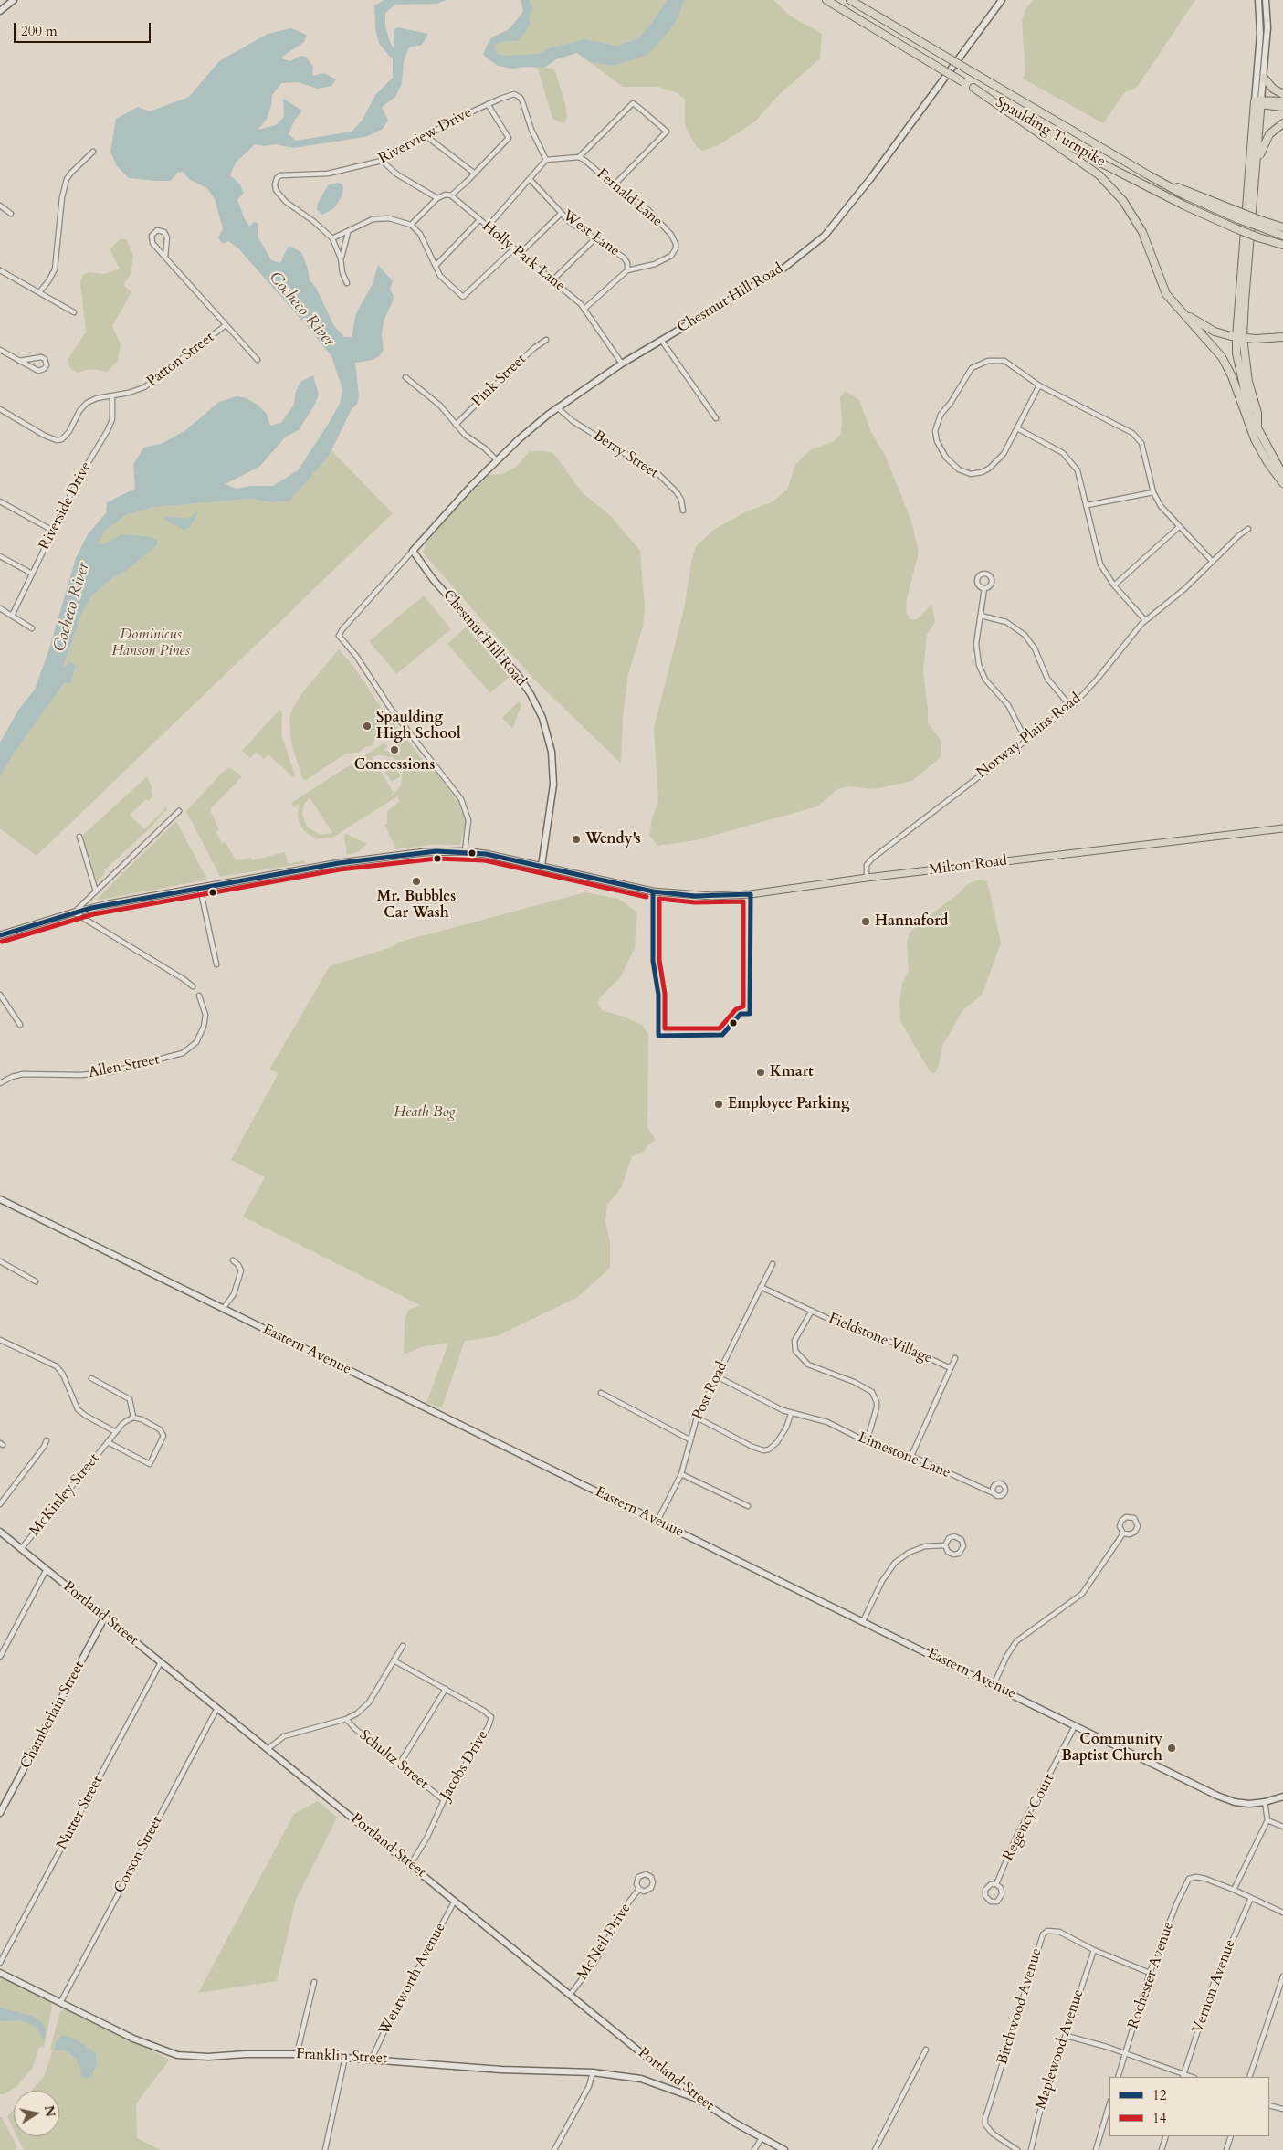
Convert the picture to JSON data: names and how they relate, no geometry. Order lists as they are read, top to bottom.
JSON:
{
  "streets": {
    "highway": ["Spaulding Turnpike"],
    "main road": ["Milton Road"],
    "street": [
      "Riverview Drive",
      "Fernald Lane",
      "West Lane",
      "Holly Park Lane",
      "Chestnut Hill Road",
      "Patton Street",
      "Pink Street",
      "Berry Street",
      "Riverside Drive",
      "Norway Plains Road",
      "Allen Street",
      "Fieldstone Village",
      "Eastern Avenue",
      "Post Road",
      "Limestone Lane",
      "McKinley Street",
      "Portland Street",
      "Chamberlain Street",
      "Schultz Street",
      "Jacobs Drive",
      "Nutter Street",
      "Regency Court",
      "Corson Street",
      "McNeil Drive",
      "Rochester Avenue",
      "Wentworth Avenue",
      "Vernon Avenue",
      "Birchwood Avenue",
      "Maplewood Avenue",
      "Franklin Street"
    ]
  },
  "crossings": [
    ["Fernald Lane", "West Lane"],
    ["Holly Park Lane", "Chestnut Hill Road"],
    ["Chestnut Hill Road", "Berry Street"],
    ["Chestnut Hill Road", "Milton Road"],
    ["Patton Street", "Riverside Drive"],
    ["Norway Plains Road", "Milton Road"],
    ["Fieldstone Village", "Post Road"],
    ["Eastern Avenue", "Post Road"],
    ["Eastern Avenue", "Regency Court"],
    ["Post Road", "Limestone Lane"],
    ["McKinley Street", "Portland Street"],
    ["Portland Street", "Chamberlain Street"],
    ["Portland Street", "Jacobs Drive"],
    ["Portland Street", "Nutter Street"],
    ["Portland Street", "Corson Street"],
    ["Portland Street", "McNeil Drive"],
    ["Portland Street", "Wentworth Avenue"],
    ["Portland Street", "Franklin Street"],
    ["Schultz Street", "Jacobs Drive"],
    ["Corson Street", "Franklin Street"],
    ["Rochester Avenue", "Birchwood Avenue"],
    ["Wentworth Avenue", "Franklin Street"],
    ["Birchwood Avenue", "Maplewood Avenue"]
  ],
  "water": ["Cocheco River"],
  "parks": ["Dominicus Hanson Pines", "Heath Bog"],
  "places": [
    "Spaulding High School",
    "Concessions",
    "Wendy's",
    "Mr. Bubbles Car Wash",
    "Hannaford",
    "Kmart",
    "Employee Parking",
    "Community Baptist Church"
  ],
  "lines": ["transit line 12", "transit line 14"],
  "legend": ["12", "14"],
  "scale_bar": "200 m",
  "north": "right"
}
